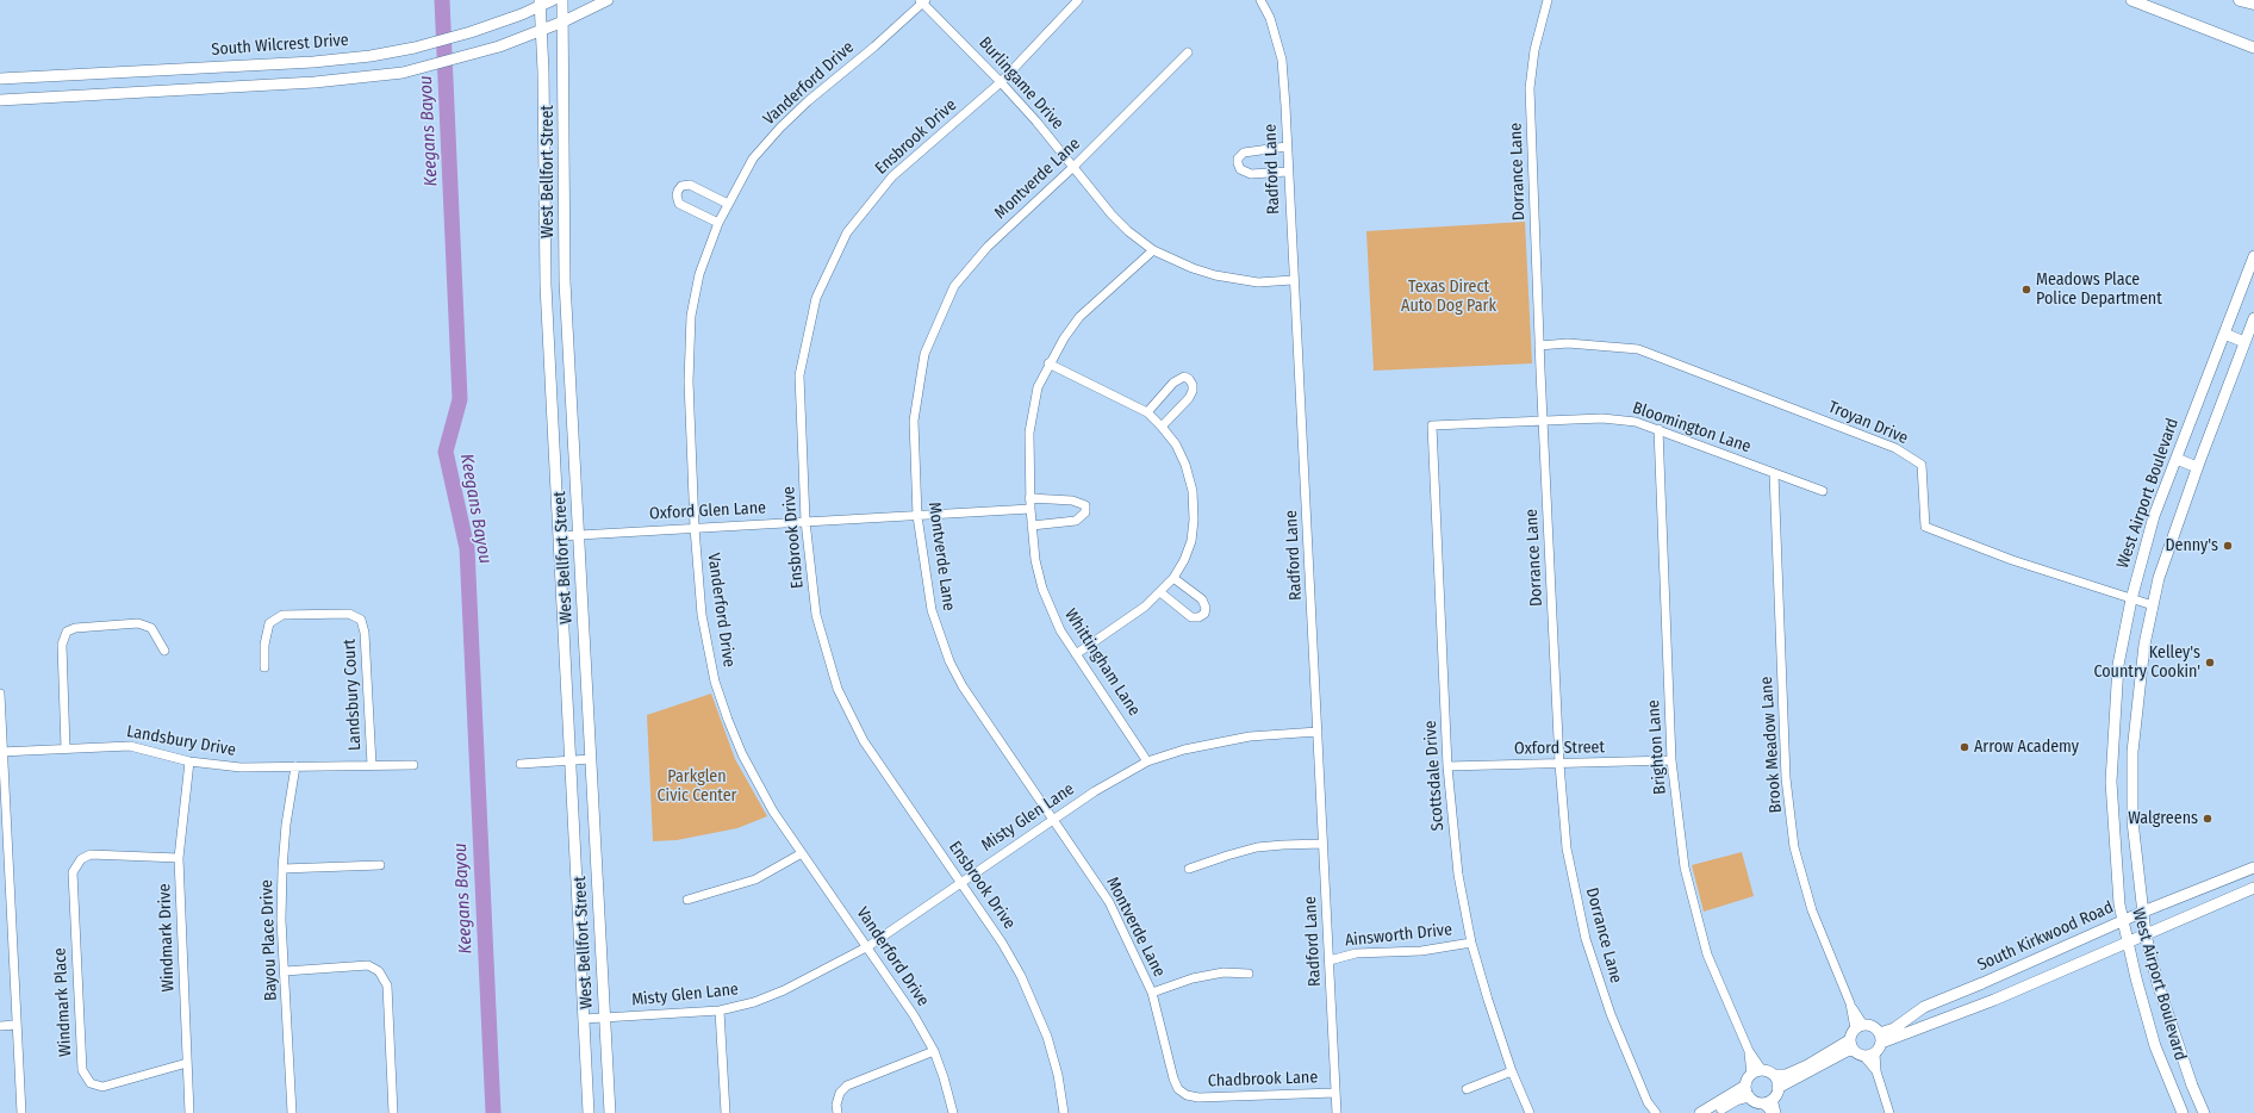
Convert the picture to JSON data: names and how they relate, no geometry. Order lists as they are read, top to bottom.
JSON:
{
  "streets": {
    "main road": [
      "South Wilcrest Drive",
      "West Bellfort Street",
      "West Airport Boulevard",
      "South Kirkwood Road"
    ],
    "street": [
      "Vanderford Drive",
      "Burlingame Drive",
      "Ensbrook Drive",
      "Radford Lane",
      "Dorrance Lane",
      "Montverde Lane",
      "Troyan Drive",
      "Bloomington Lane",
      "Oxford Glen Lane",
      "Whittingham Lane",
      "Landsbury Court",
      "Landsbury Drive",
      "Brook Meadow Lane",
      "Brighton Lane",
      "Oxford Street",
      "Scottsdale Drive",
      "Misty Glen Lane",
      "Ainsworth Drive",
      "Windmark Drive",
      "Bayou Place Drive",
      "Windmark Place",
      "Chadbrook Lane"
    ]
  },
  "crossings": [
    ["South Wilcrest Drive", "West Bellfort Street"],
    ["Vanderford Drive", "Burlingame Drive"],
    ["Vanderford Drive", "Oxford Glen Lane"],
    ["Vanderford Drive", "Misty Glen Lane"],
    ["Burlingame Drive", "Ensbrook Drive"],
    ["Burlingame Drive", "Radford Lane"],
    ["Burlingame Drive", "Montverde Lane"],
    ["Burlingame Drive", "Whittingham Lane"],
    ["Ensbrook Drive", "Oxford Glen Lane"],
    ["Ensbrook Drive", "Misty Glen Lane"],
    ["Radford Lane", "Misty Glen Lane"],
    ["Radford Lane", "Ainsworth Drive"],
    ["Radford Lane", "Chadbrook Lane"],
    ["West Bellfort Street", "Oxford Glen Lane"],
    ["West Bellfort Street", "Misty Glen Lane"],
    ["Dorrance Lane", "Troyan Drive"],
    ["Dorrance Lane", "Bloomington Lane"],
    ["Dorrance Lane", "Oxford Street"],
    ["Montverde Lane", "Oxford Glen Lane"],
    ["Montverde Lane", "Misty Glen Lane"],
    ["Montverde Lane", "Chadbrook Lane"],
    ["Troyan Drive", "West Airport Boulevard"],
    ["Bloomington Lane", "Brook Meadow Lane"],
    ["Bloomington Lane", "Brighton Lane"],
    ["Bloomington Lane", "Scottsdale Drive"],
    ["West Airport Boulevard", "South Kirkwood Road"],
    ["Oxford Glen Lane", "Whittingham Lane"],
    ["Whittingham Lane", "Misty Glen Lane"],
    ["Landsbury Court", "Landsbury Drive"],
    ["Landsbury Drive", "Windmark Drive"],
    ["Landsbury Drive", "Bayou Place Drive"],
    ["Brighton Lane", "Oxford Street"],
    ["Oxford Street", "Scottsdale Drive"],
    ["Scottsdale Drive", "Ainsworth Drive"],
    ["Windmark Drive", "Windmark Place"]
  ],
  "water": ["Keegans Bayou"],
  "parks": ["Texas Direct Auto Dog Park", "Parkglen Civic Center"],
  "places": [
    "Meadows Place Police Department",
    "Denny's",
    "Kelley's Country Cookin'",
    "Arrow Academy",
    "Walgreens"
  ]
}
